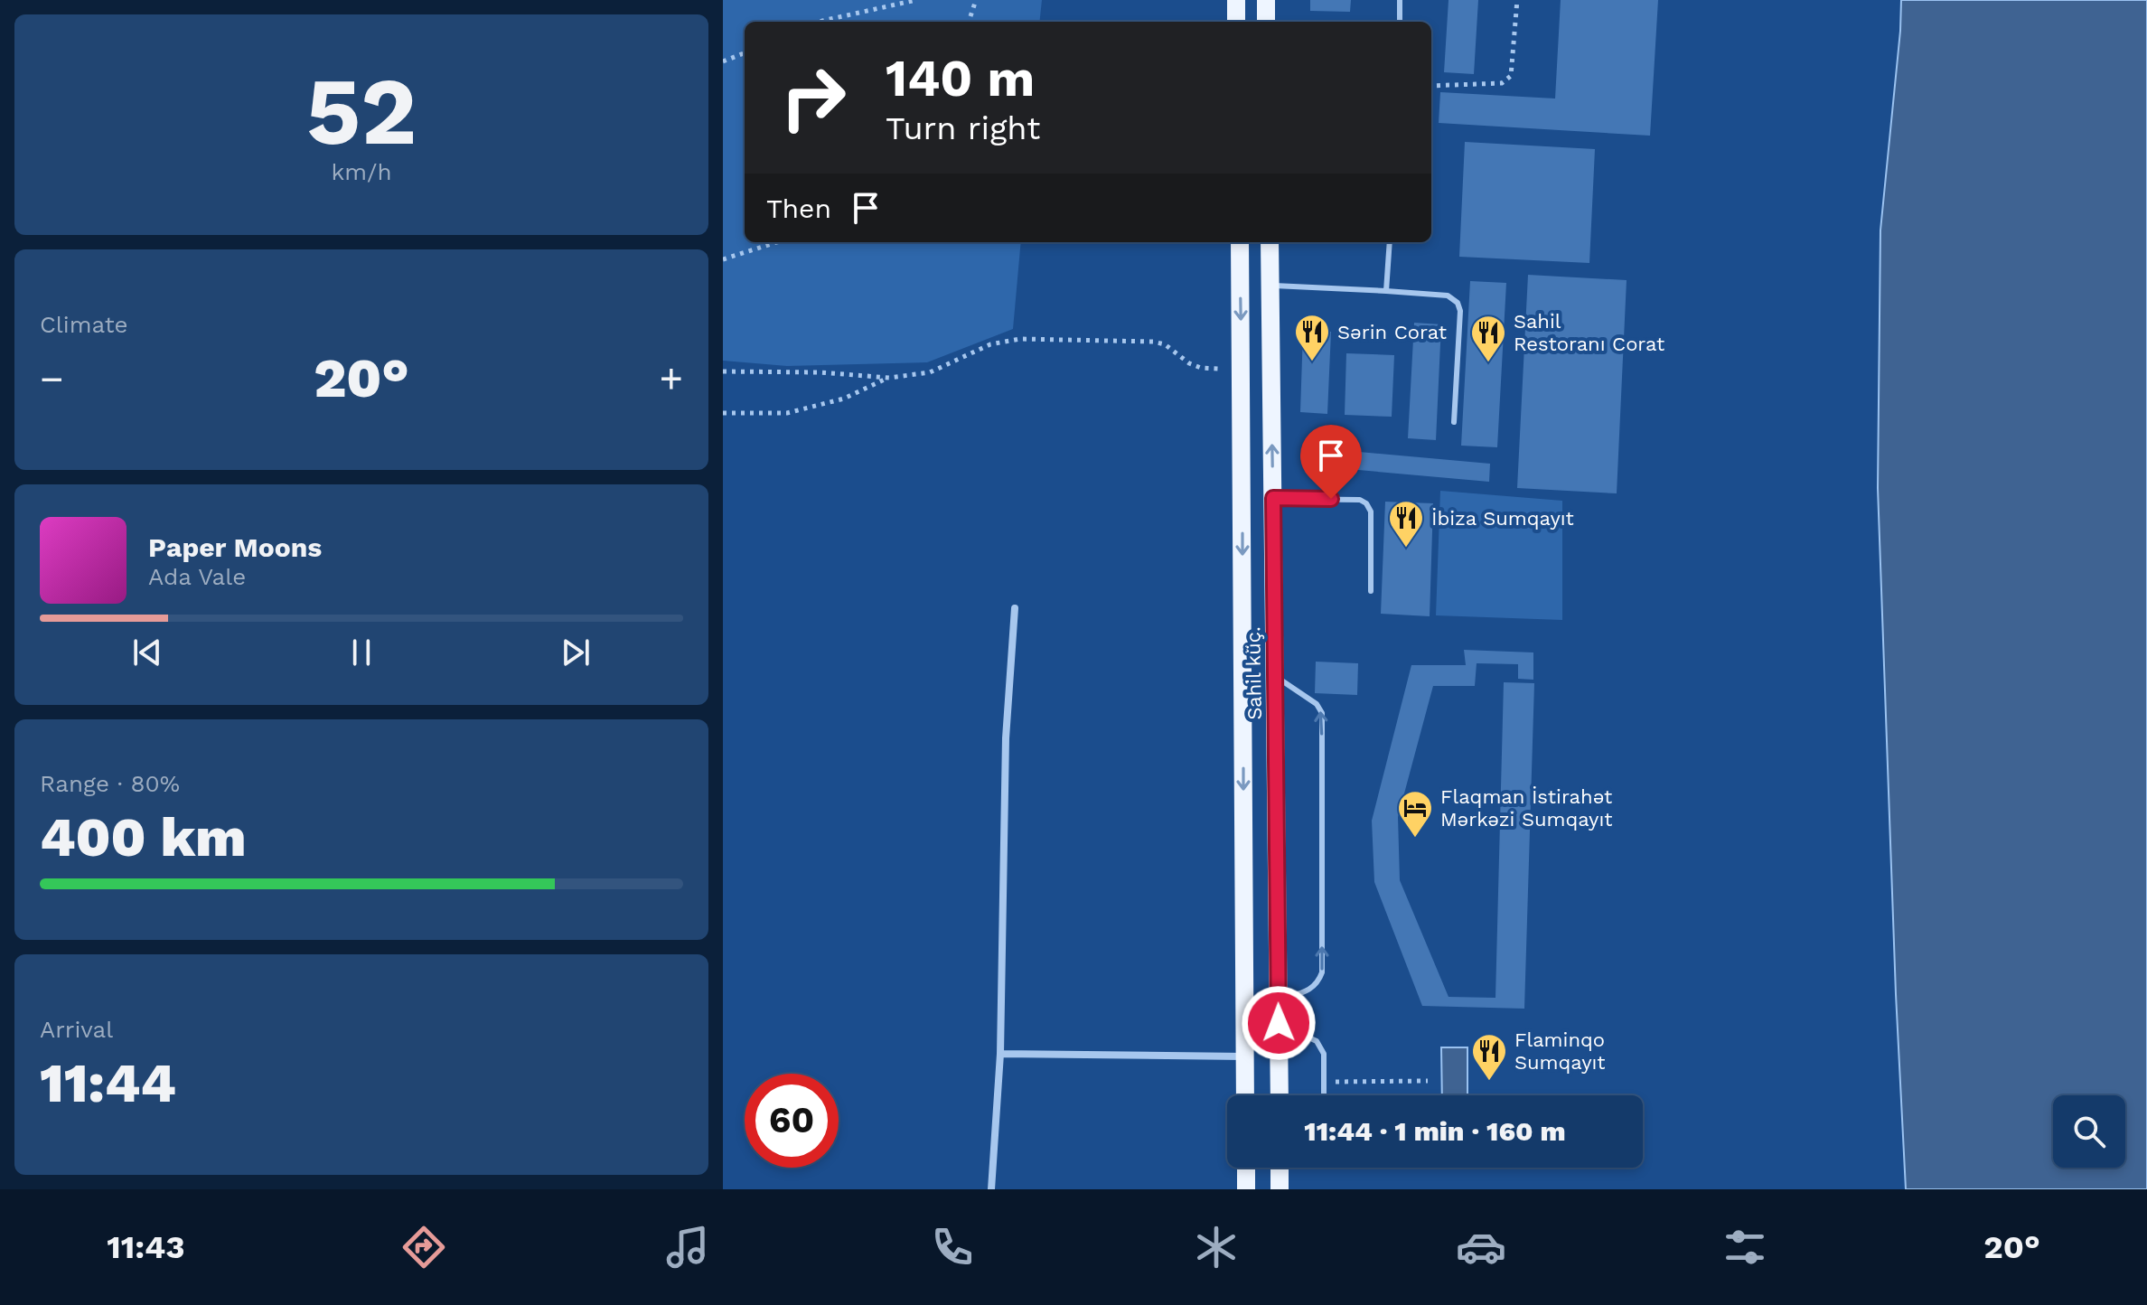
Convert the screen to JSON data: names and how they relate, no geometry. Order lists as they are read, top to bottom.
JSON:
{
  "streets": {
    "main road": ["Sahil küç."]
  },
  "places": {
    "restaurant": [
      "Sərin Corat",
      "Sahil Restoranı Corat",
      "İbiza Sumqayıt",
      "Flaminqo Sumqayıt"
    ],
    "hotel": ["Flaqman İstirahət Mərkəzi Sumqayıt"]
  },
  "page": {
    "tile": [
      ["52", "km/h"],
      "Climate",
      ["Range · 80%", "400 km"],
      ["Arrival", "11:44"]
    ],
    "turn": ["140 m", "Turn right"],
    "then": "Then",
    "heat": ["−", "20°", "+"],
    "song": ["Paper Moons", "Ada Vale"],
    "limit": "60",
    "trip": "11:44 · 1 min · 160 m",
    "tabs": ["11:43", "20°"]
  }
}
